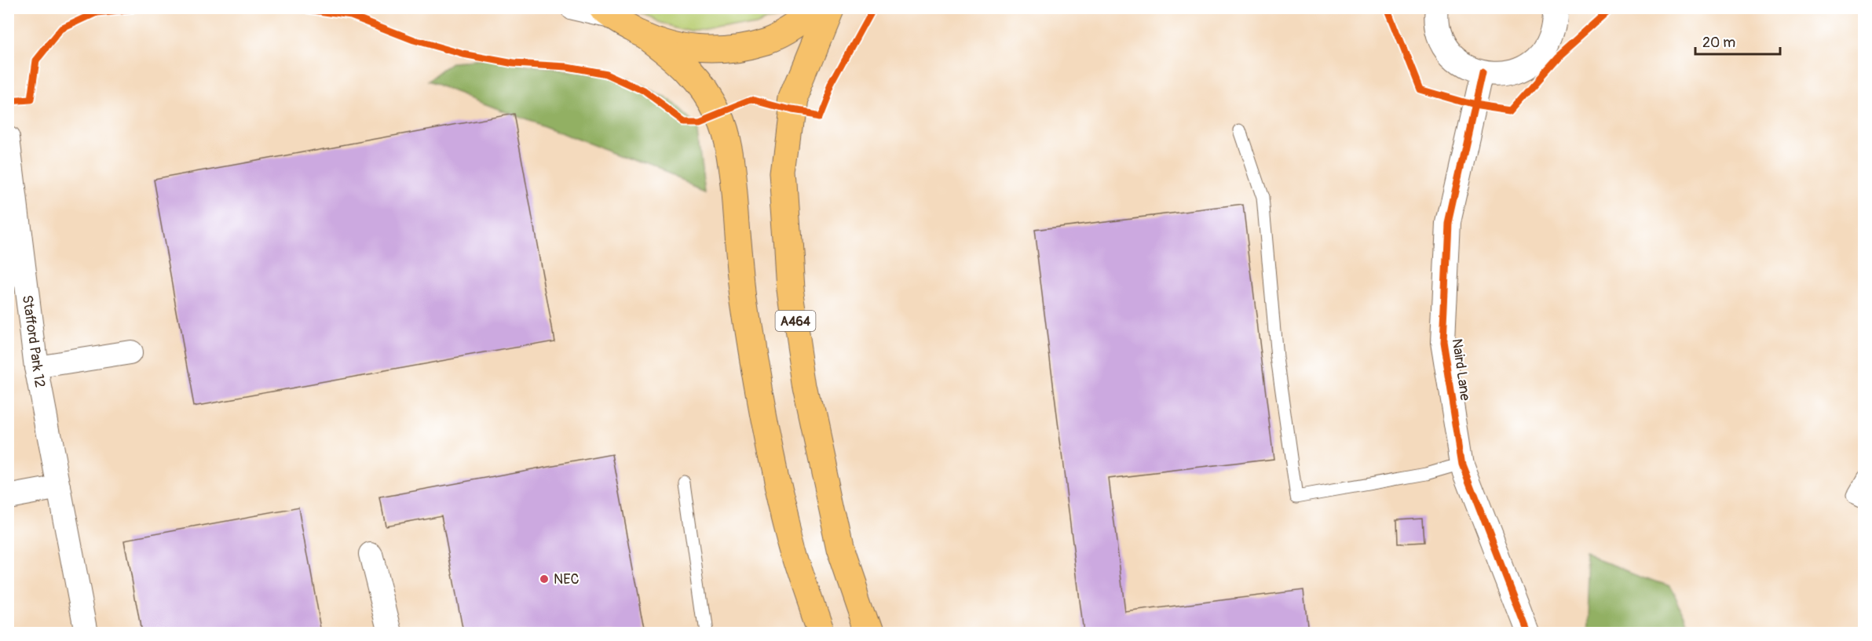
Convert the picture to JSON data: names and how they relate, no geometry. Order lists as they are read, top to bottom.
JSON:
{
  "streets": {
    "highway": ["A464"],
    "street": ["Stafford Park 12", "Naird Lane"]
  },
  "places": ["NEC"],
  "scale_bar": "20 m"
}
